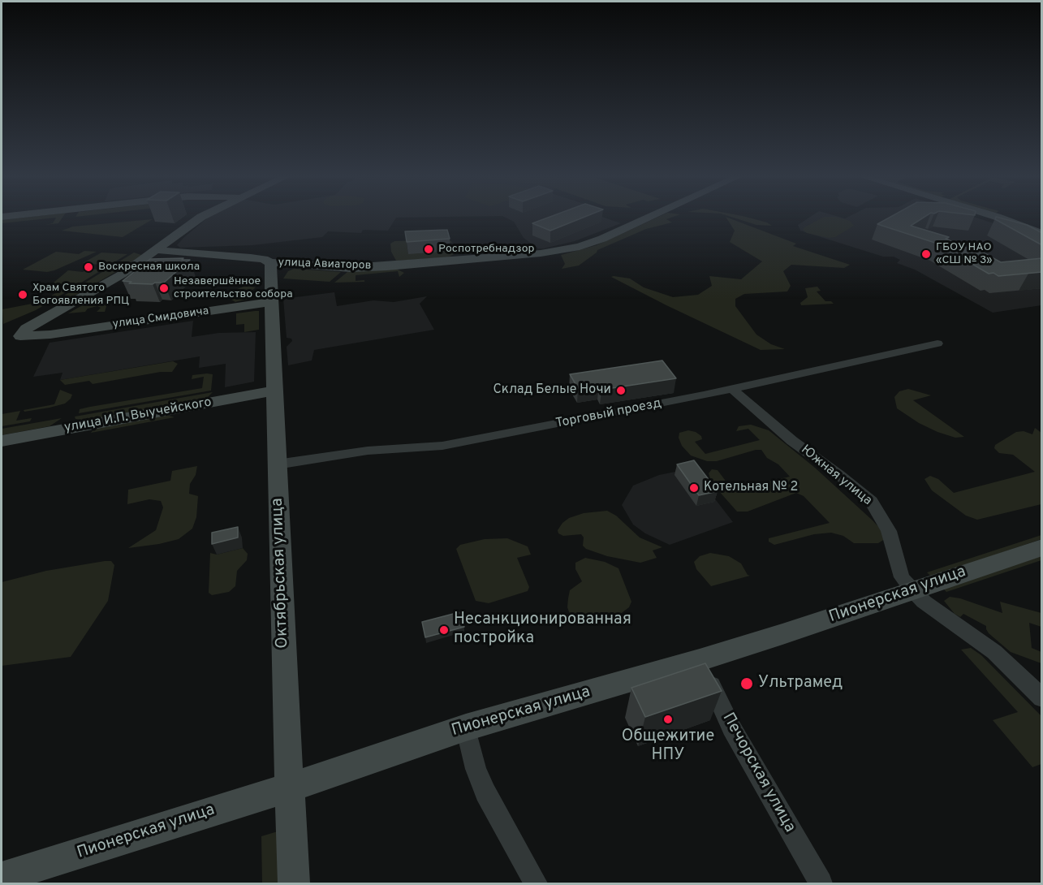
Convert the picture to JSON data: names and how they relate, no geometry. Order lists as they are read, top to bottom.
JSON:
{
  "streets": {
    "main road": [
      "улица Авиаторов",
      "улица Смидовича",
      "улица И.П. Выучейского",
      "Октябрьская улица",
      "Пионерская улица"
    ],
    "street": ["Торговый проезд", "Южная улица", "Печорская улица"]
  },
  "crossings": [
    ["улица Авиаторов", "улица Смидовича"],
    ["улица Авиаторов", "Октябрьская улица"],
    ["улица Смидовича", "Октябрьская улица"],
    ["Торговый проезд", "Южная улица"],
    ["Торговый проезд", "Октябрьская улица"],
    ["улица И.П. Выучейского", "Октябрьская улица"],
    ["Южная улица", "Пионерская улица"],
    ["Октябрьская улица", "Пионерская улица"],
    ["Пионерская улица", "Печорская улица"]
  ],
  "places": [
    "Роспотребнадзор",
    "ГБОУ НАО «СШ № 3»",
    "Воскресная школа",
    "Незавершённое строительство собора",
    "Храм Святого Богоявления РПЦ",
    "Склад Белые Ночи",
    "Котельная № 2",
    "Несанкционированная постройка",
    "Ультрамед",
    "Общежитие НПУ"
  ]
}
